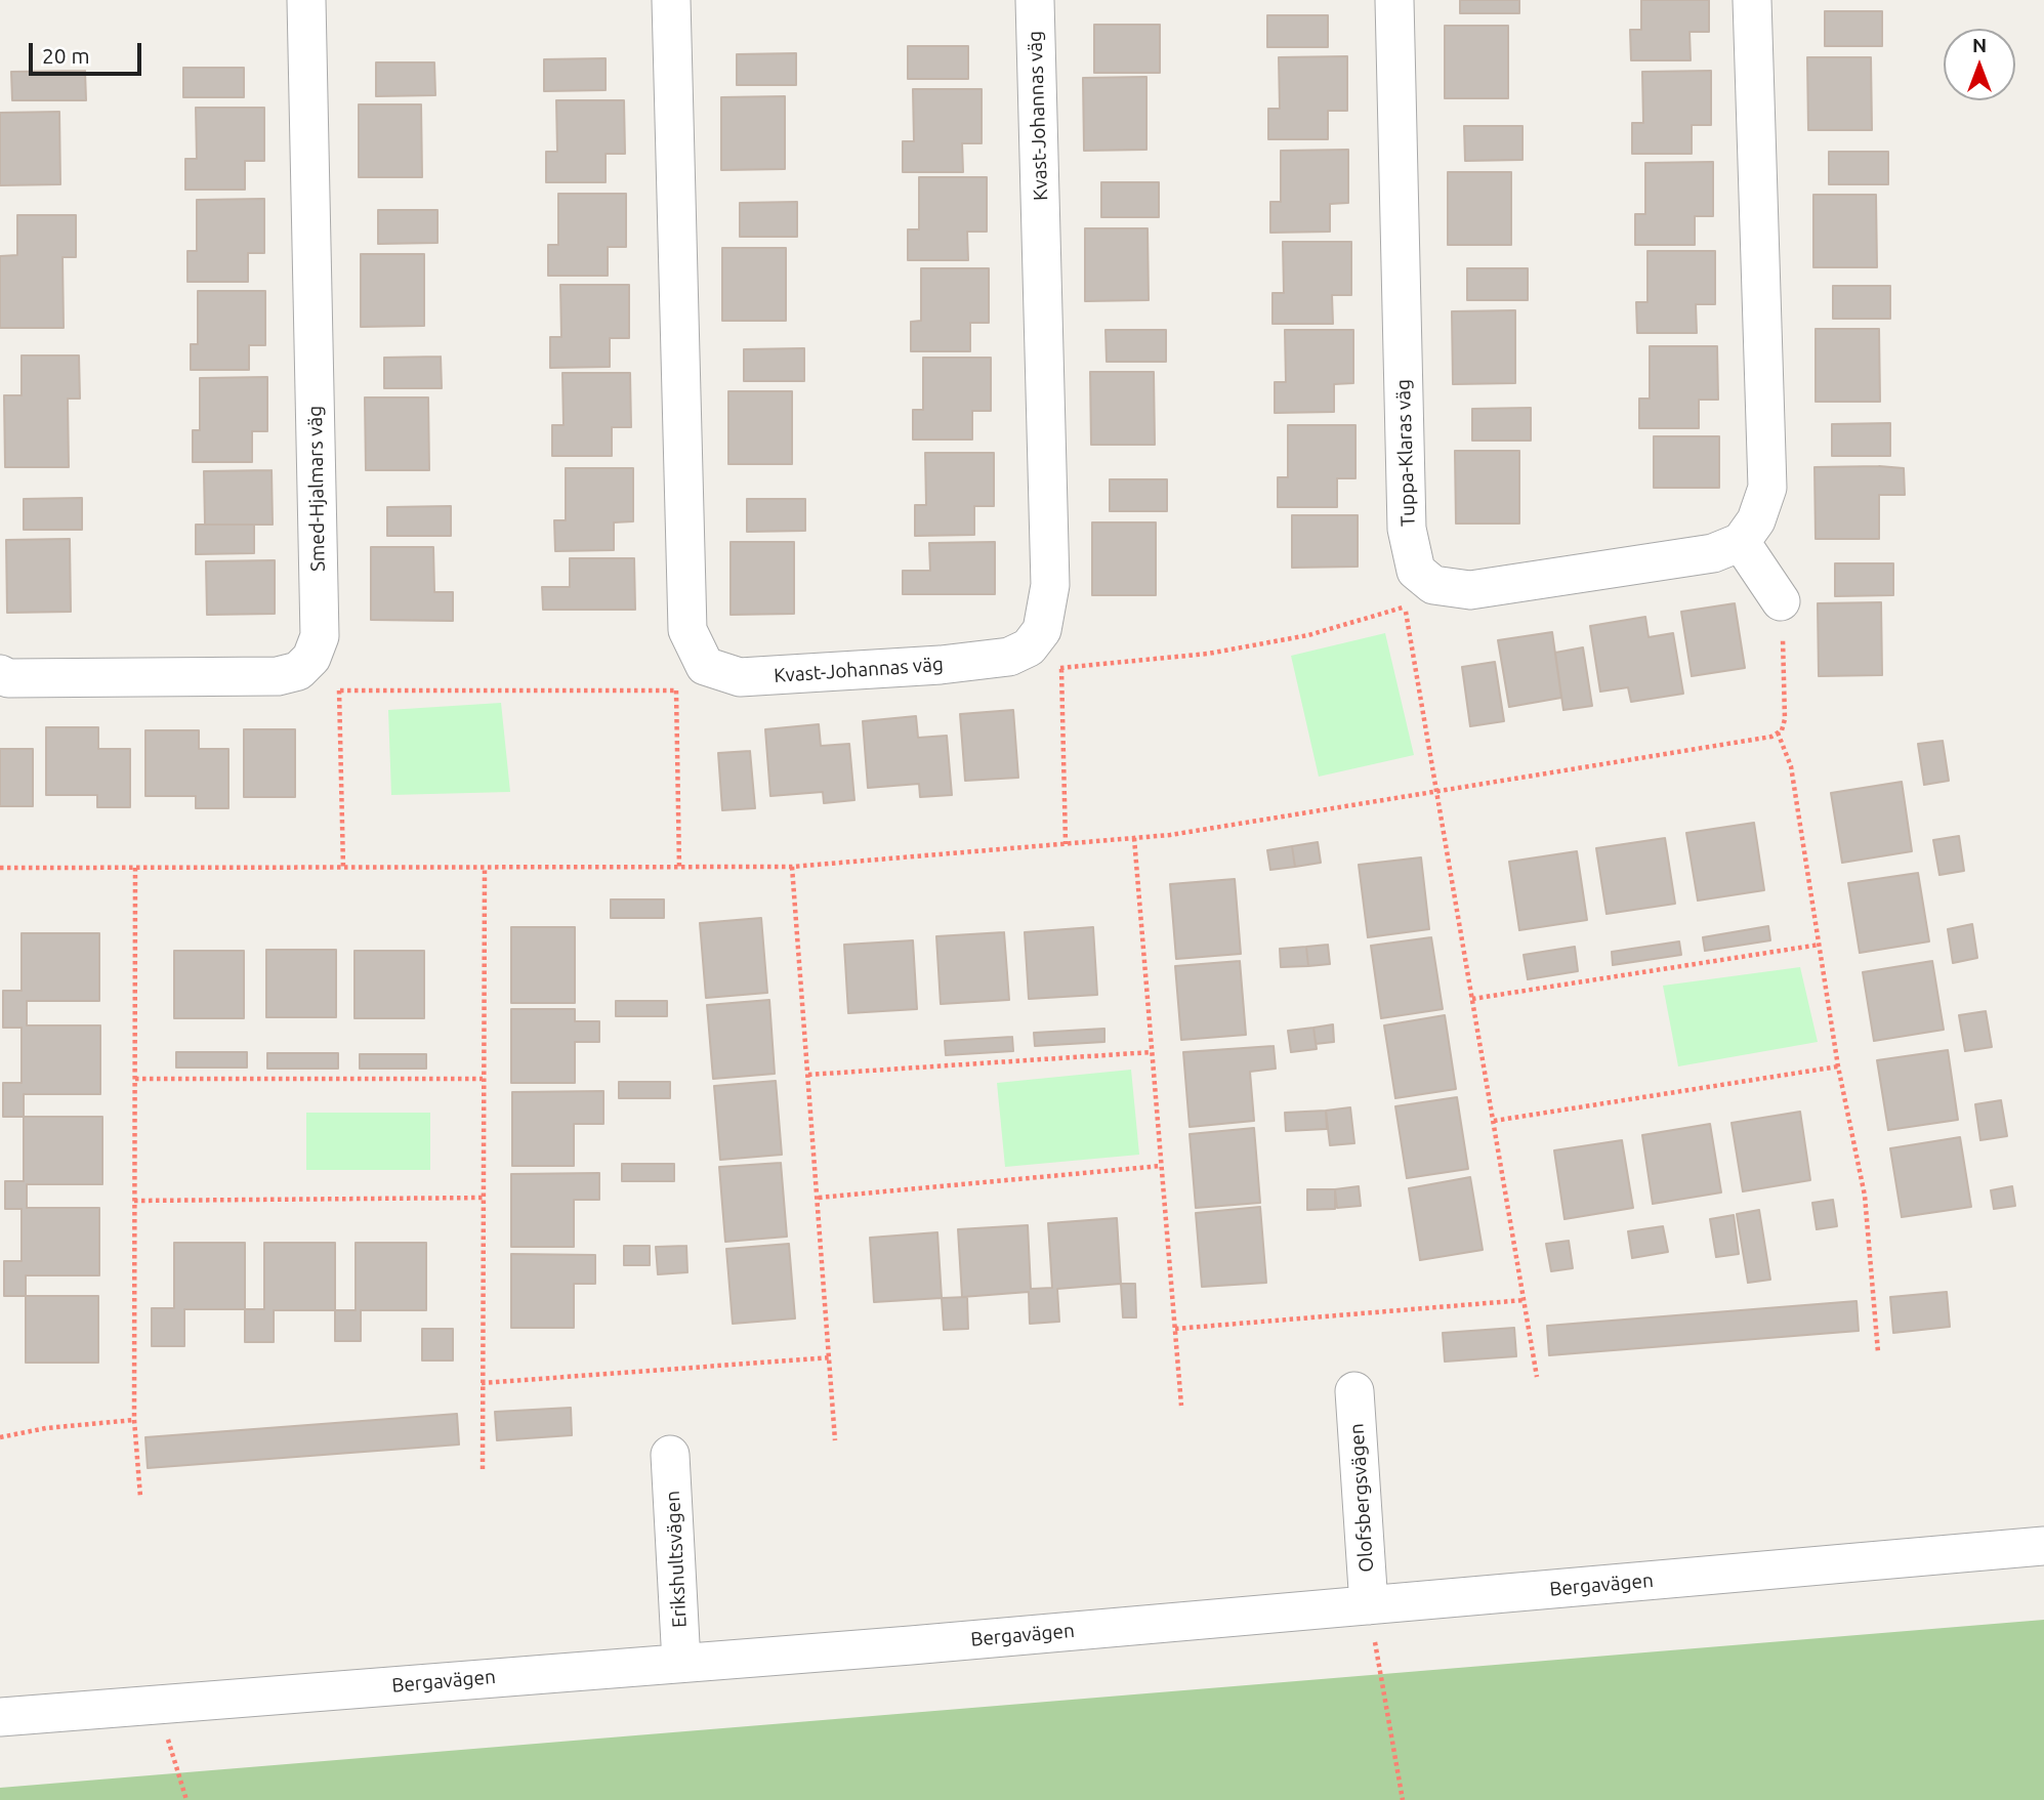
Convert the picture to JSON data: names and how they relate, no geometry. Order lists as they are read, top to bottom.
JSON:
{
  "streets": {
    "street": [
      "Kvast-Johannas väg",
      "Tuppa-Klaras väg",
      "Smed-Hjalmars väg",
      "Olofsbergsvägen",
      "Erikshultsvägen",
      "Bergavägen"
    ]
  },
  "crossings": [
    ["Olofsbergsvägen", "Bergavägen"],
    ["Erikshultsvägen", "Bergavägen"]
  ],
  "scale_bar": "20 m",
  "north": "top"
}
